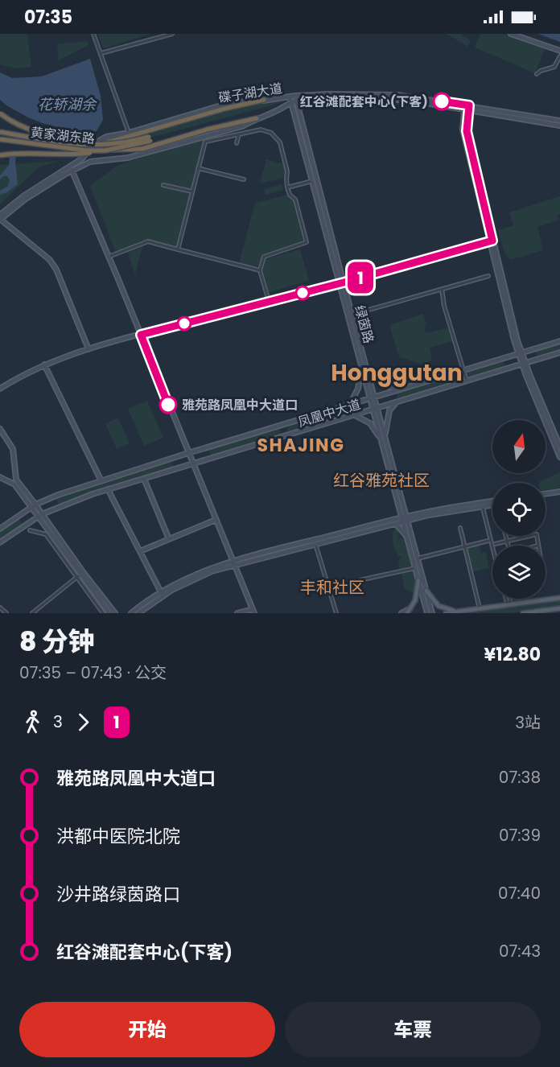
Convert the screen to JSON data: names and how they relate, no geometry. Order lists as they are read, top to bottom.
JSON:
{
  "streets": {
    "highway": ["黄家湖东路"],
    "main road": ["碟子湖大道", "绿茵路", "凤凰中大道"]
  },
  "crossings": [
    ["碟子湖大道", "绿茵路"],
    ["绿茵路", "凤凰中大道"]
  ],
  "districts": [
    "Honggutan",
    "SHAJING",
    "红谷雅苑社区",
    "丰和社区"
  ],
  "water": ["花轿湖余"],
  "places": ["红谷滩配套中心(下客)", "雅苑路凤凰中大道口"],
  "lines": ["bus line 1"],
  "north": "top",
  "page": {
    "status": "07:35",
    "on_map": "1",
    "heading": ["8 分钟", "07:35 – 07:43 · 公交", "¥12.80"],
    "legs": ["3", "1", "3站"],
    "list": [
      {
        "name": "雅苑路凤凰中大道口",
        "value": "07:38"
      },
      {
        "name": "洪都中医院北院",
        "value": "07:39"
      },
      {
        "name": "沙井路绿茵路口",
        "value": "07:40"
      },
      {
        "name": "红谷滩配套中心(下客)",
        "value": "07:43"
      }
    ],
    "buttons": ["开始", "车票"]
  }
}
